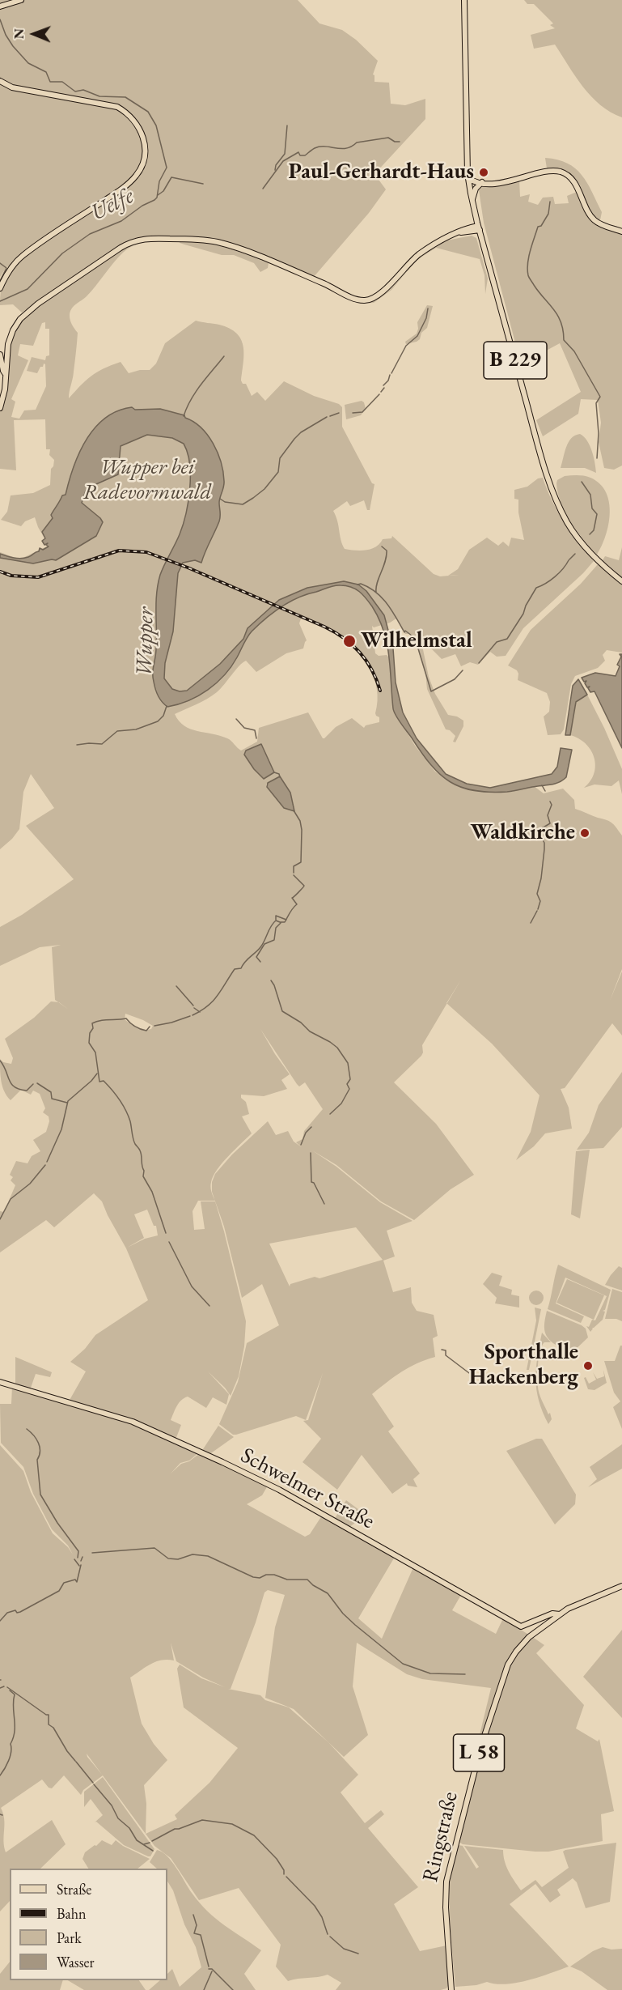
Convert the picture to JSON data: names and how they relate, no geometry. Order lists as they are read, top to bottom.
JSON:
{
  "streets": {
    "main road": [
      "B 229",
      "Schwelmer Straße",
      "L 58",
      "Ringstraße"
    ]
  },
  "crossings": [
    ["Schwelmer Straße", "Ringstraße"]
  ],
  "water": ["Uelfe", "Wupper"],
  "parks": ["Wupper bei Radevormwald"],
  "places": [
    "Paul-Gerhardt-Haus",
    "Wilhelmstal",
    "Waldkirche",
    "Sporthalle Hackenberg"
  ],
  "legend": [
    "Straße",
    "Bahn",
    "Park",
    "Wasser"
  ],
  "north": "left"
}
